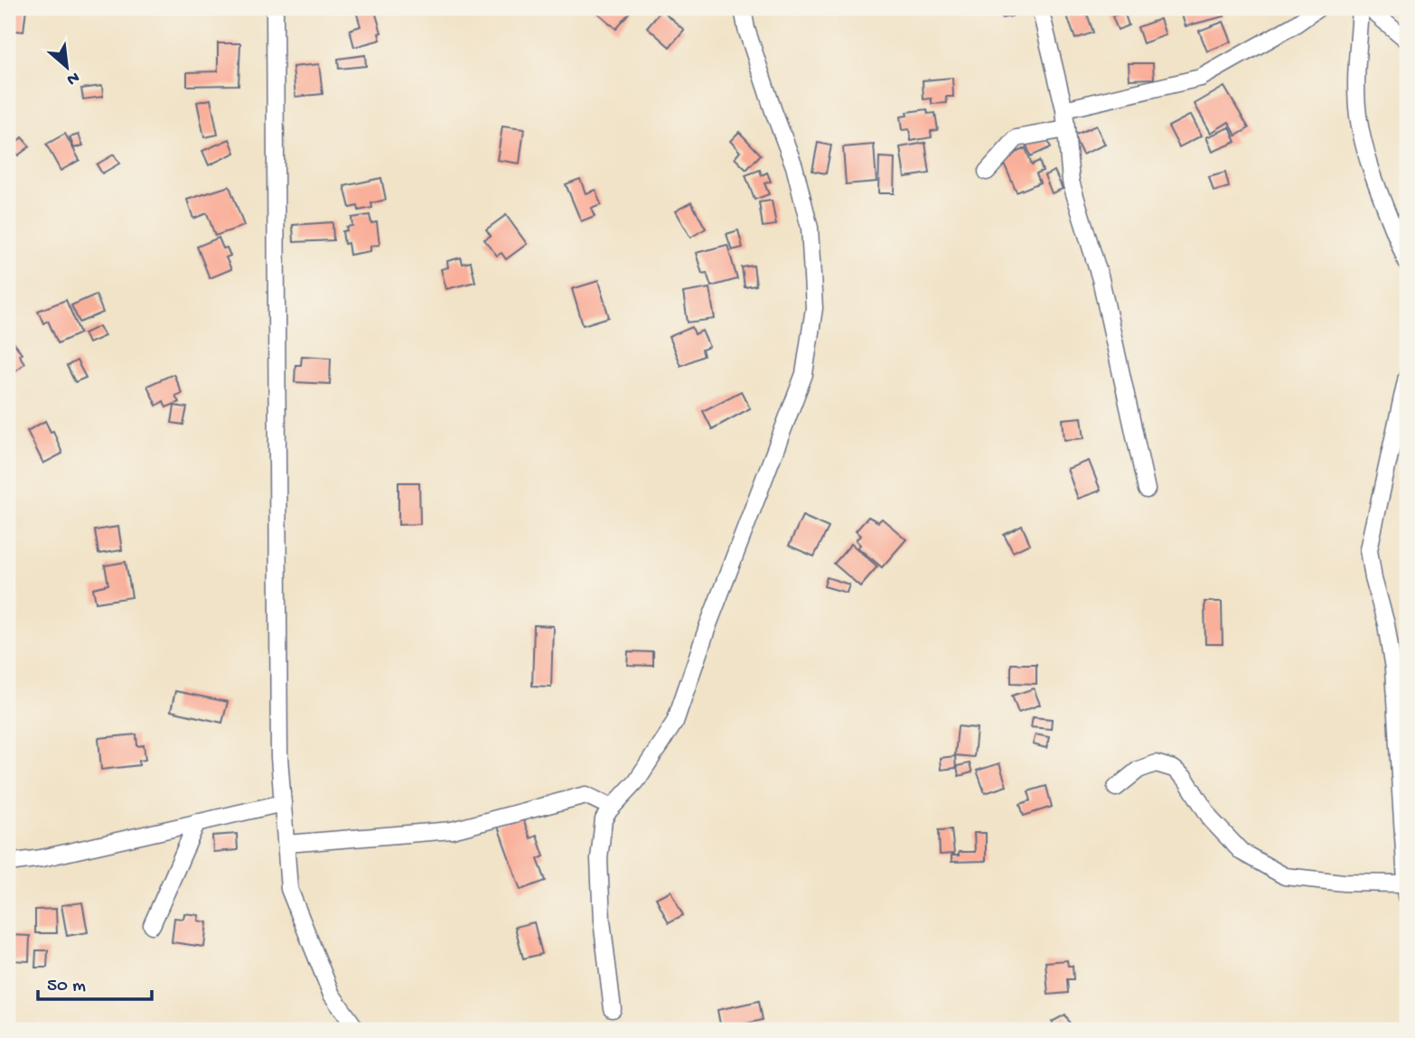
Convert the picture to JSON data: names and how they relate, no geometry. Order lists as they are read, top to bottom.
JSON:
{
  "scale_bar": "50 m",
  "north": "bottom right"
}
